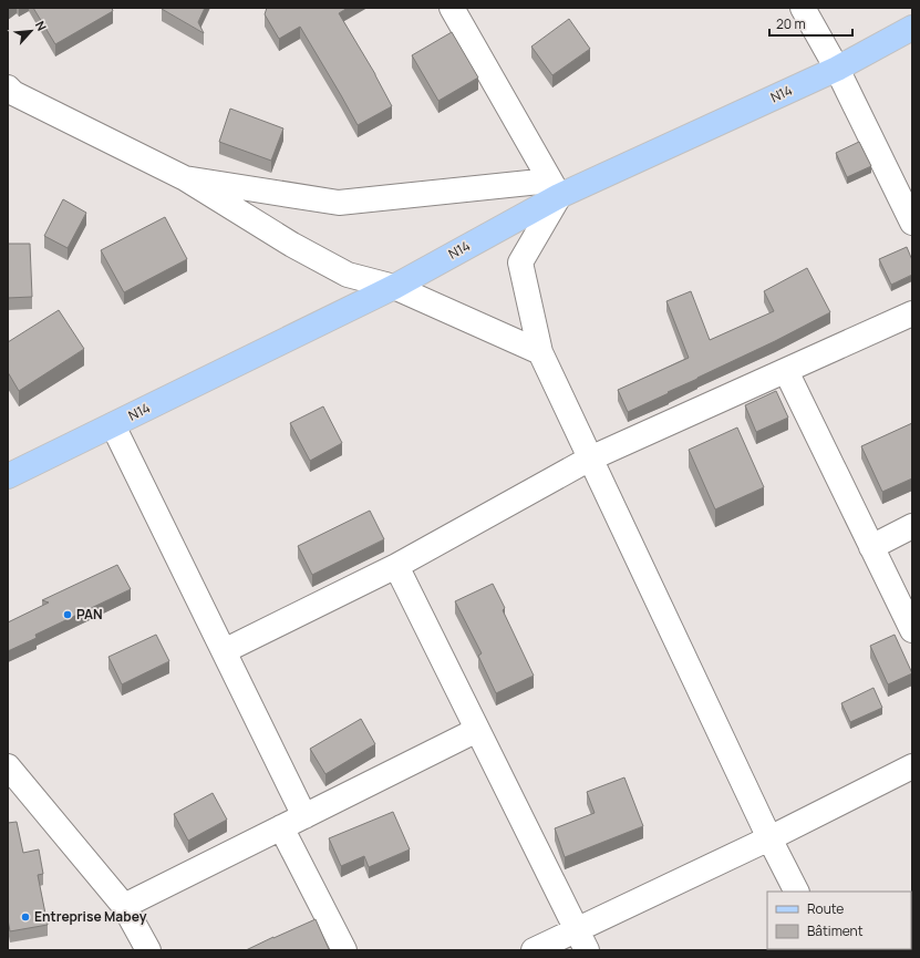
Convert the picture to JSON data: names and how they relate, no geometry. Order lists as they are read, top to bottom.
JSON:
{
  "streets": {
    "main road": ["N14"]
  },
  "places": ["PAN", "Entreprise Mabey"],
  "legend": ["Route", "Bâtiment"],
  "scale_bar": "20 m",
  "north": "top right"
}
